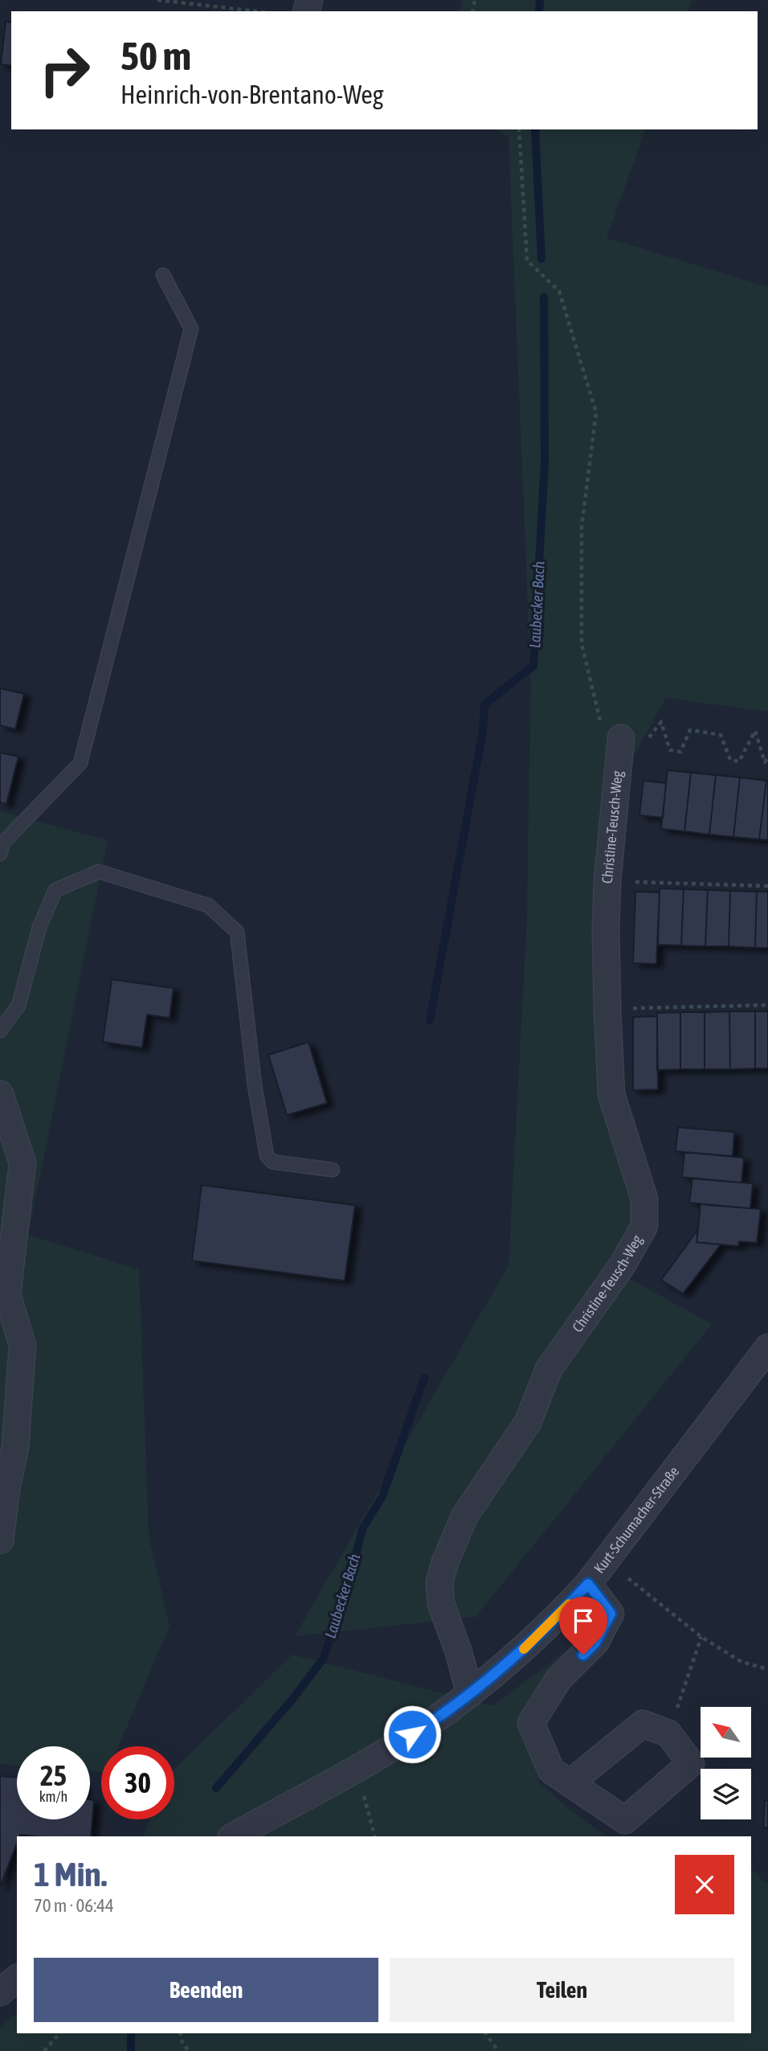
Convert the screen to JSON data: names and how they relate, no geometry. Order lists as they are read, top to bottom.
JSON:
{
  "streets": {
    "street": ["Christine-Teusch-Weg", "Kurt-Schumacher-Straße"]
  },
  "crossings": [
    ["Christine-Teusch-Weg", "Kurt-Schumacher-Straße"]
  ],
  "water": ["Laubecker Bach"],
  "north": "top left",
  "page": {
    "turn": ["50 m", "Heinrich-von-Brentano-Weg"],
    "speed": "25 km/h",
    "limit": "30",
    "heading": ["1 Min.", "70 m · 06:44"],
    "buttons": ["Beenden", "Teilen"]
  }
}
